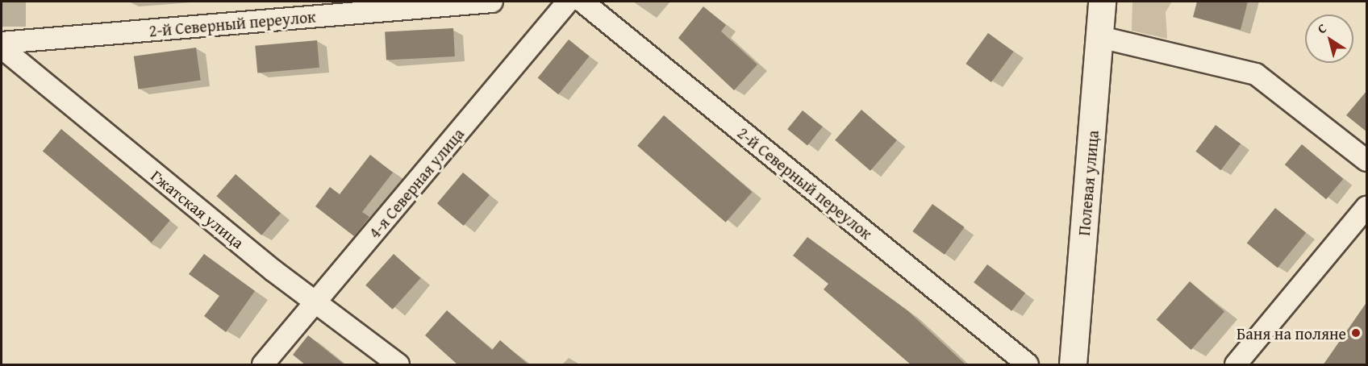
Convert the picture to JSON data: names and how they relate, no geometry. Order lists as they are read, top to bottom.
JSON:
{
  "streets": {
    "main road": ["Полевая улица"],
    "street": ["2-й Северный переулок", "4-я Северная улица", "Гжатская улица"]
  },
  "crossings": [
    ["4-я Северная улица", "Гжатская улица"]
  ],
  "places": ["Баня на поляне"],
  "north": "top left"
}
